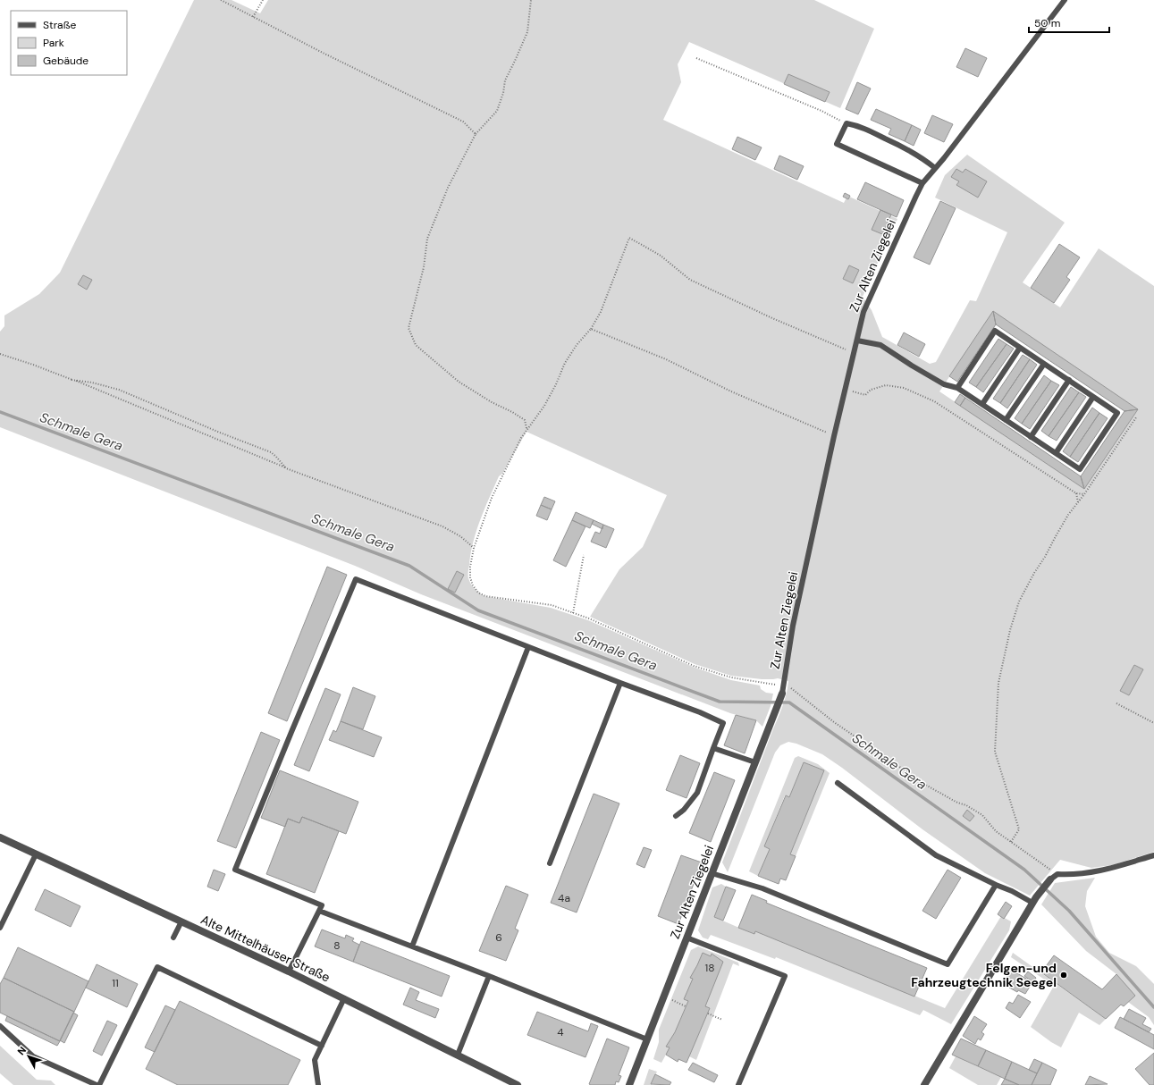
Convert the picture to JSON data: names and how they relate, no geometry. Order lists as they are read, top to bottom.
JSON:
{
  "streets": {
    "street": ["Zur Alten Ziegelei", "Alte Mittelhäuser Straße"]
  },
  "water": ["Schmale Gera"],
  "places": ["Felgen-und Fahrzeugtechnik Seegel"],
  "house_numbers": [
    "4a",
    "6",
    "8",
    "18",
    "11",
    "4"
  ],
  "legend": ["Straße", "Park", "Gebäude"],
  "scale_bar": "50 m",
  "north": "top left"
}
